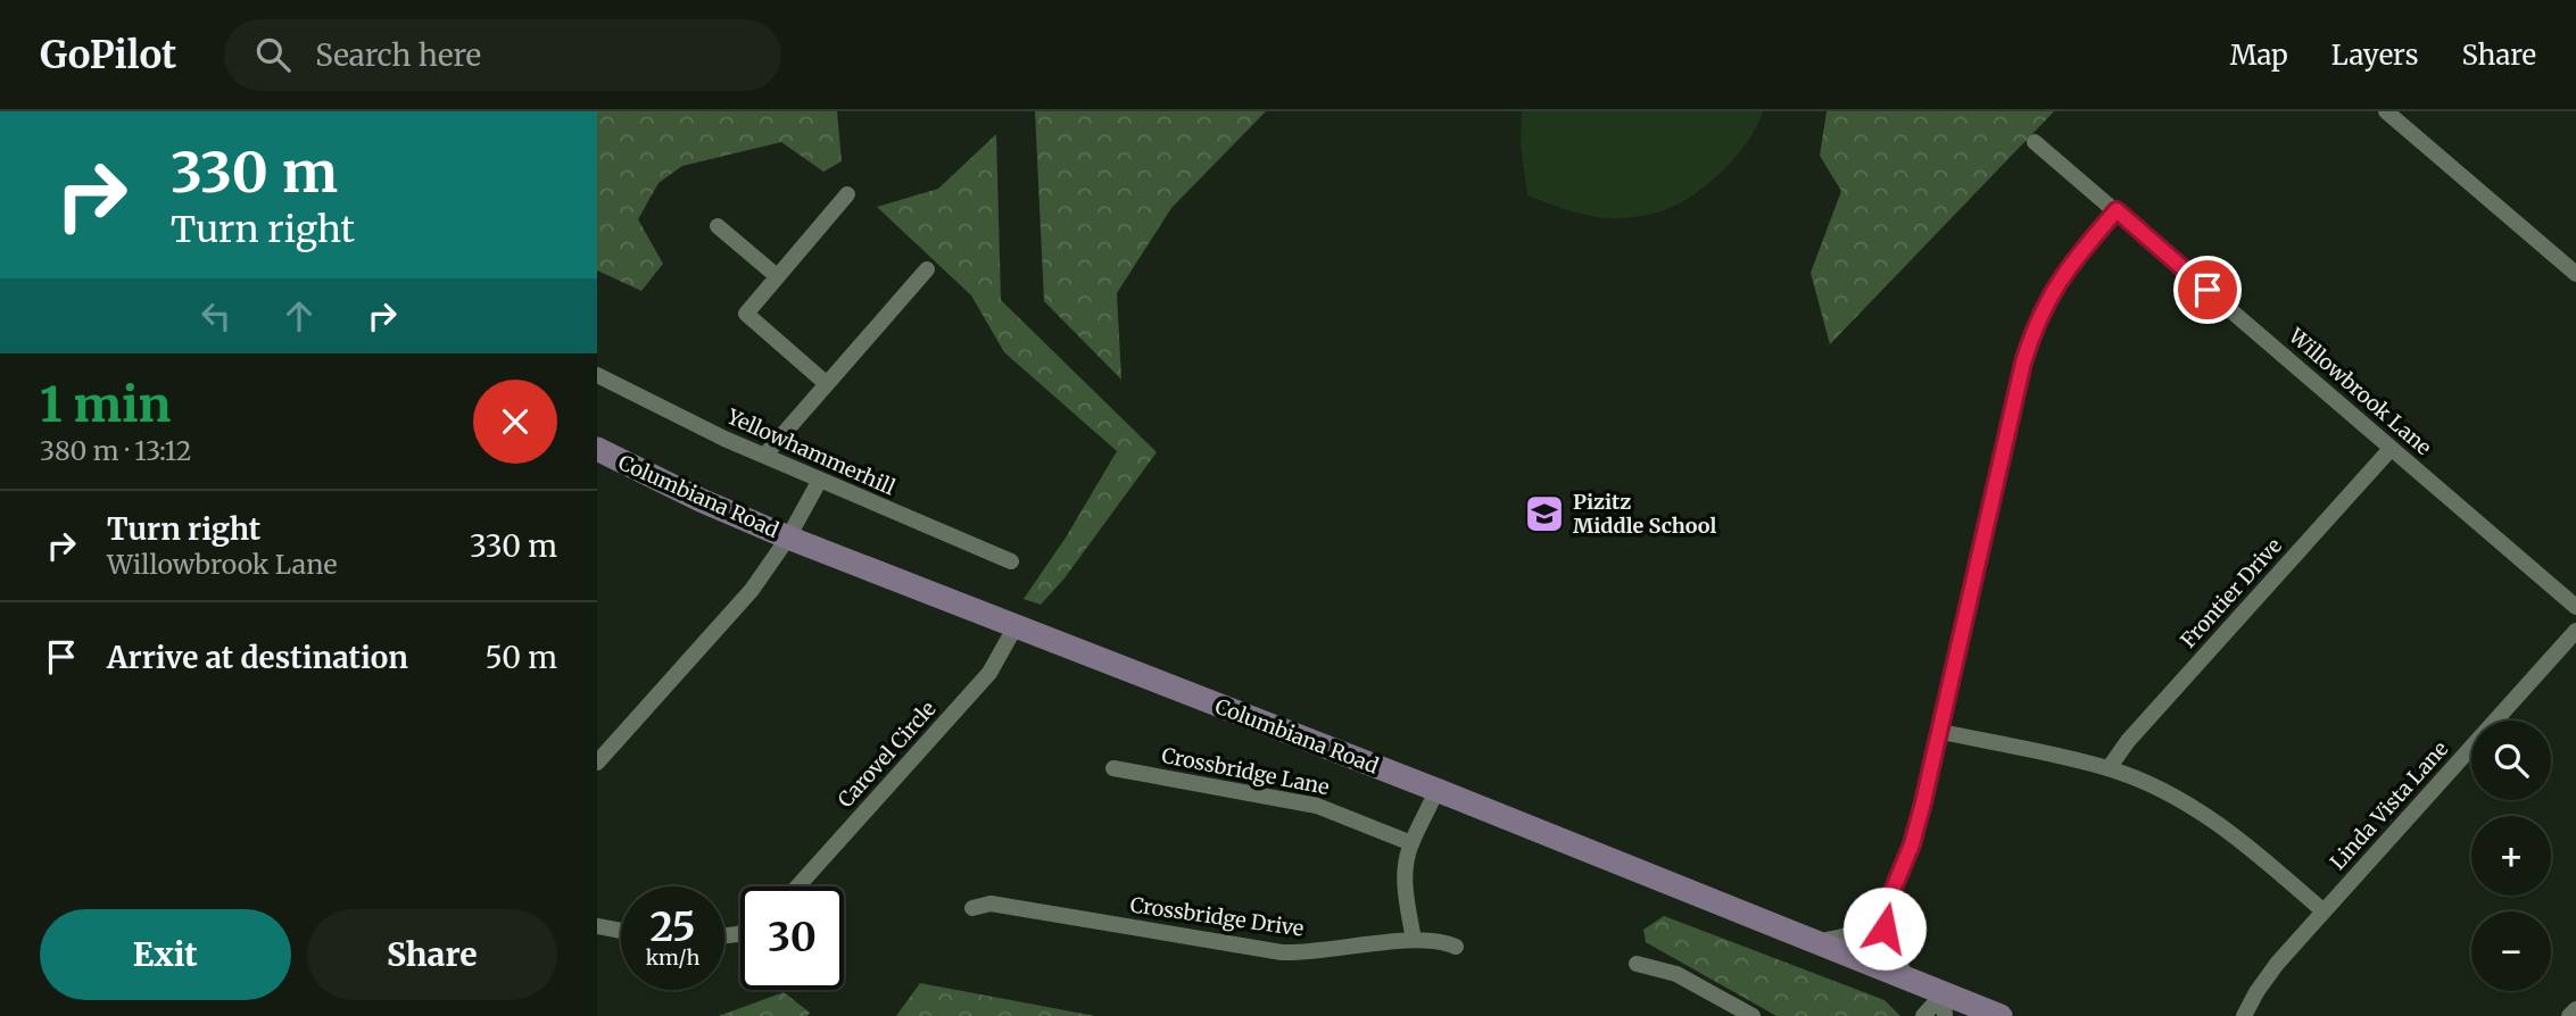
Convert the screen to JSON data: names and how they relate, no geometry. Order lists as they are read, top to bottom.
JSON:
{
  "streets": {
    "main road": ["Columbiana Road"],
    "street": [
      "Willowbrook Lane",
      "Yellowhammerhill",
      "Frontier Drive",
      "Carovel Circle",
      "Crossbridge Lane",
      "Linda Vista Lane",
      "Crossbridge Drive"
    ]
  },
  "crossings": [
    ["Willowbrook Lane", "Frontier Drive"],
    ["Columbiana Road", "Carovel Circle"]
  ],
  "places": {
    "school or university": ["Pizitz Middle School"]
  },
  "page": {
    "header": "GoPilot",
    "search": "Search here",
    "nav": ["Map", "Layers", "Share"],
    "turn": ["330 m", "Turn right"],
    "heading": ["1 min", "380 m · 13:12"],
    "list": [
      {
        "name": "Turn right",
        "note": "Willowbrook Lane",
        "value": "330 m"
      },
      {
        "name": "Arrive at destination",
        "value": "50 m"
      }
    ],
    "map_buttons": ["+", "−"],
    "speed": "25 km/h",
    "limit": "30",
    "buttons": ["Exit", "Share"]
  }
}
